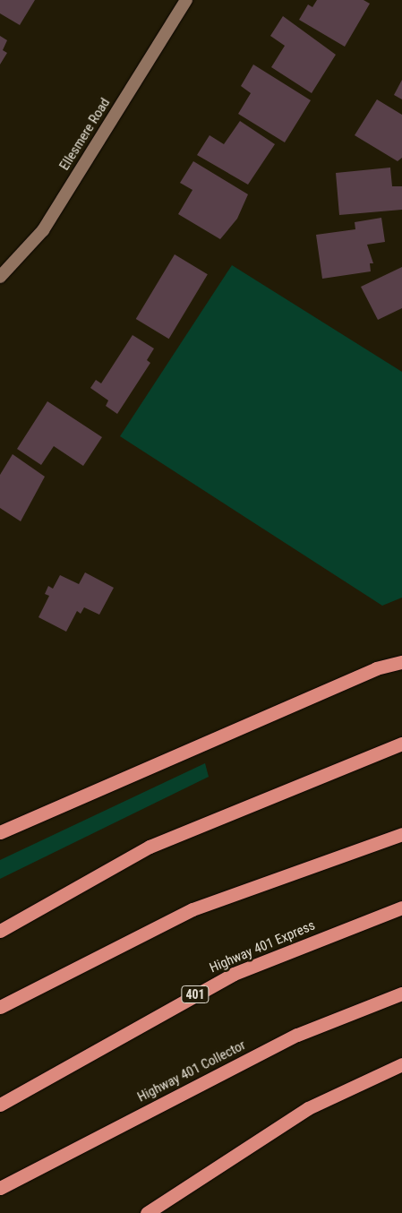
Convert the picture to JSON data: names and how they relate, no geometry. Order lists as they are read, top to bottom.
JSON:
{
  "streets": {
    "highway": ["Highway 401 Express", "401", "Highway 401 Collector"],
    "main road": ["Ellesmere Road"]
  }
}
